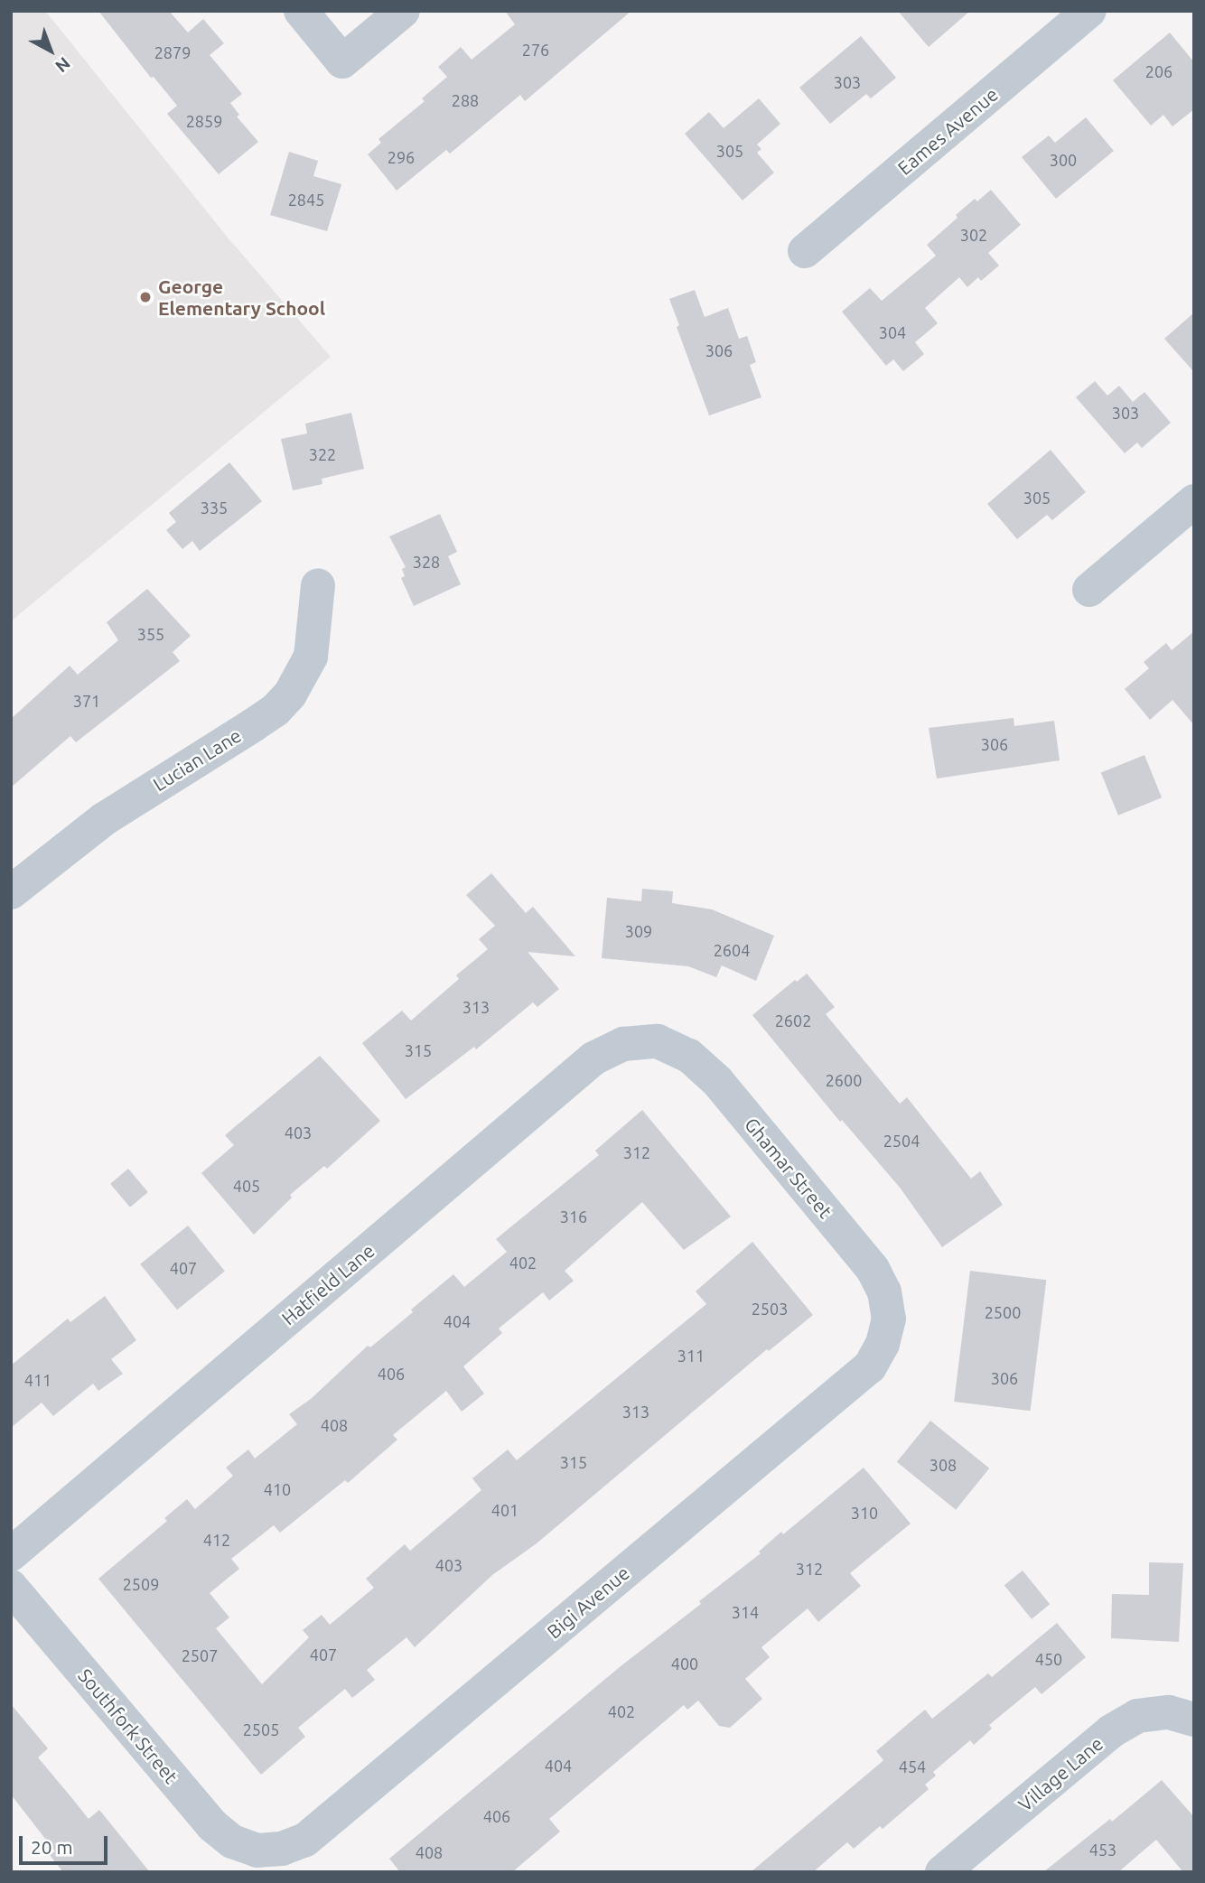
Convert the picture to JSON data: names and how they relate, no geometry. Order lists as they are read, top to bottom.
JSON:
{
  "streets": {
    "street": [
      "Eames Avenue",
      "Lucian Lane",
      "Ghamar Street",
      "Hatfield Lane",
      "Bigi Avenue",
      "Southfork Street",
      "Village Lane"
    ]
  },
  "crossings": [
    ["Ghamar Street", "Hatfield Lane"],
    ["Ghamar Street", "Bigi Avenue"],
    ["Bigi Avenue", "Southfork Street"]
  ],
  "places": ["George Elementary School"],
  "house_numbers": [
    "276",
    "2879",
    "206",
    "303",
    "288",
    "2859",
    "305",
    "296",
    "300",
    "2845",
    "302",
    "304",
    "306",
    "303",
    "322",
    "305",
    "335",
    "328",
    "355",
    "371",
    "306",
    "309",
    "2604",
    "313",
    "2602",
    "315",
    "2600",
    "403",
    "2504",
    "312",
    "405",
    "316",
    "402",
    "407",
    "2503",
    "2500",
    "404",
    "311",
    "406",
    "306",
    "411",
    "313",
    "408",
    "315",
    "308",
    "410",
    "401",
    "310",
    "412",
    "403",
    "312",
    "2509",
    "314",
    "407",
    "2507",
    "450",
    "400",
    "402",
    "2505",
    "404",
    "454",
    "406",
    "453",
    "408"
  ],
  "scale_bar": "20 m",
  "north": "bottom right"
}
